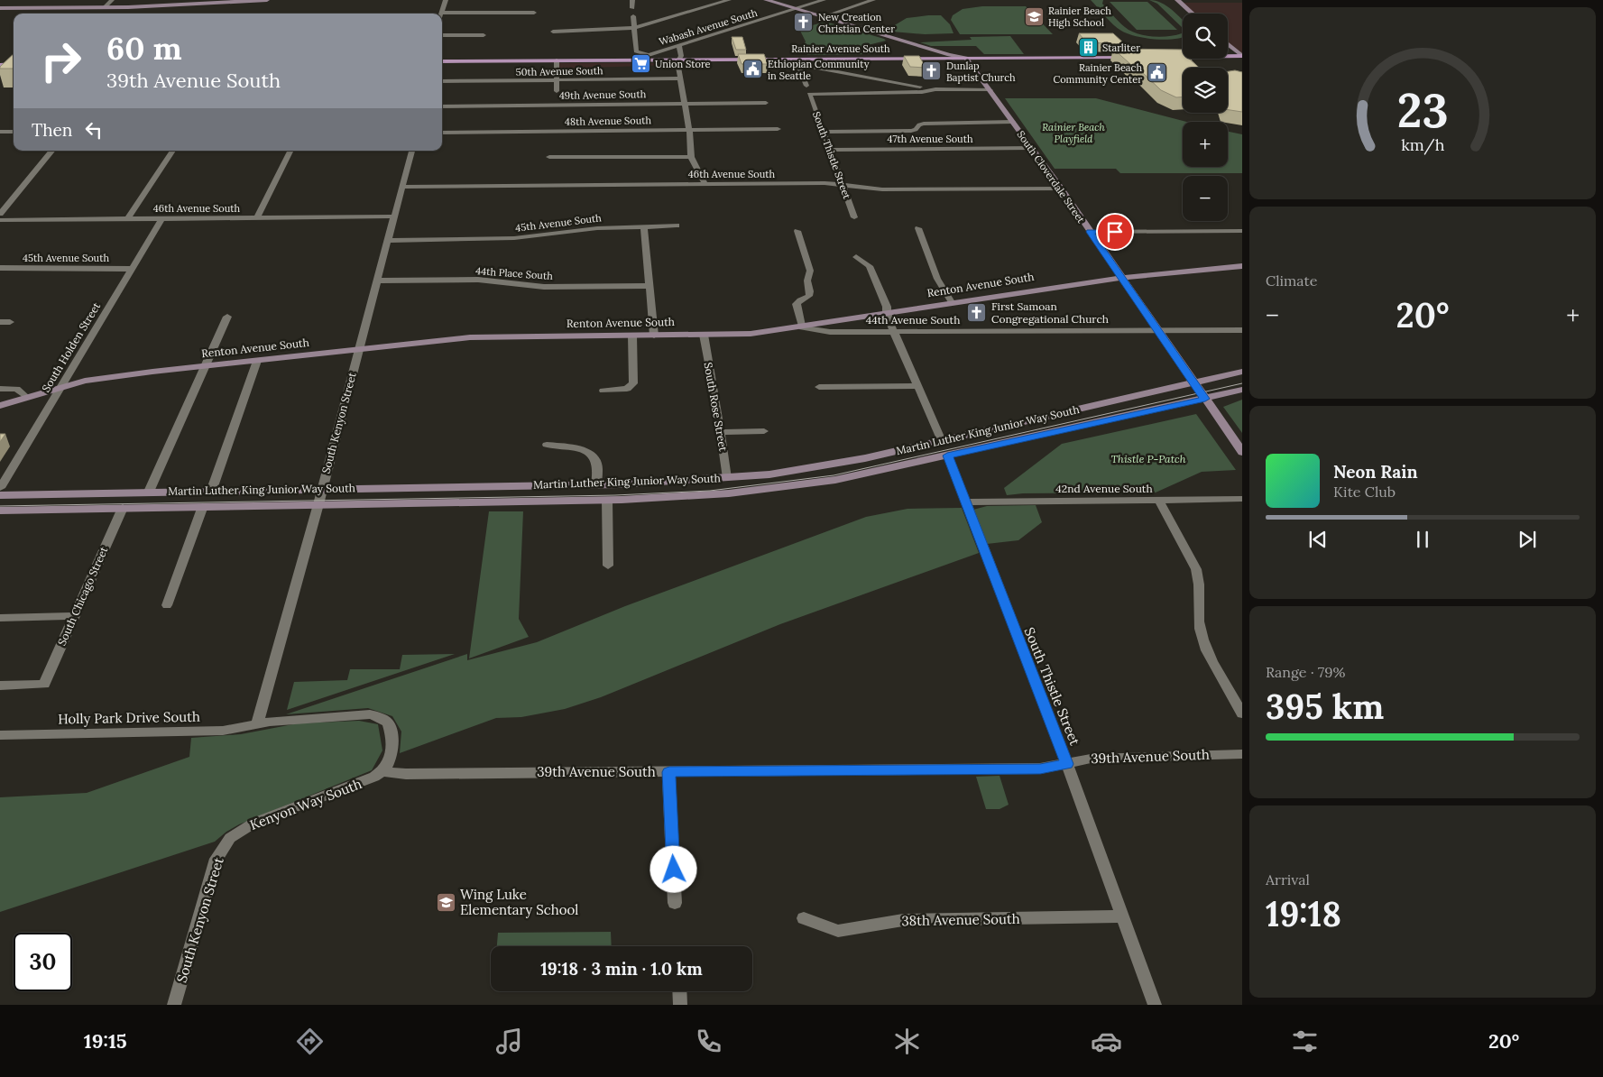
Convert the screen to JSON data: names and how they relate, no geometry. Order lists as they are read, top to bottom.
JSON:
{
  "streets": {
    "main road": [
      "Rainier Avenue South",
      "South Cloverdale Street",
      "Renton Avenue South",
      "Martin Luther King Junior Way South"
    ],
    "street": [
      "Wabash Avenue South",
      "50th Avenue South",
      "49th Avenue South",
      "48th Avenue South",
      "47th Avenue South",
      "South Thistle Street",
      "46th Avenue South",
      "45th Avenue South",
      "44th Place South",
      "44th Avenue South",
      "South Holden Street",
      "South Rose Street",
      "South Kenyon Street",
      "42nd Avenue South",
      "South Chicago Street",
      "Holly Park Drive South",
      "39th Avenue South",
      "Kenyon Way South",
      "38th Avenue South"
    ]
  },
  "crossings": [
    ["Rainier Avenue South", "South Cloverdale Street"],
    ["47th Avenue South", "South Thistle Street"],
    ["47th Avenue South", "South Cloverdale Street"],
    ["South Thistle Street", "46th Avenue South"],
    ["South Thistle Street", "Martin Luther King Junior Way South"],
    ["South Thistle Street", "42nd Avenue South"],
    ["South Thistle Street", "39th Avenue South"],
    ["South Thistle Street", "38th Avenue South"],
    ["46th Avenue South", "South Cloverdale Street"],
    ["46th Avenue South", "South Holden Street"],
    ["46th Avenue South", "South Kenyon Street"],
    ["South Cloverdale Street", "Renton Avenue South"],
    ["South Cloverdale Street", "44th Avenue South"],
    ["South Cloverdale Street", "Martin Luther King Junior Way South"],
    ["45th Avenue South", "South Holden Street"],
    ["45th Avenue South", "South Kenyon Street"],
    ["44th Place South", "South Kenyon Street"],
    ["Renton Avenue South", "44th Avenue South"],
    ["Renton Avenue South", "South Holden Street"],
    ["Renton Avenue South", "South Rose Street"],
    ["Renton Avenue South", "South Kenyon Street"],
    ["South Rose Street", "Martin Luther King Junior Way South"],
    ["South Kenyon Street", "Martin Luther King Junior Way South"],
    ["South Kenyon Street", "Holly Park Drive South"],
    ["South Kenyon Street", "Kenyon Way South"],
    ["Martin Luther King Junior Way South", "South Chicago Street"],
    ["39th Avenue South", "Kenyon Way South"]
  ],
  "parks": ["Rainier Beach Playfield", "Thistle P-Patch"],
  "places": {
    "school or university": ["Rainier Beach High School", "Wing Luke Elementary School"],
    "church": ["New Creation Christian Center", "Dunlap Baptist Church", "First Samoan Congregational Church"],
    "building": ["Starliter"],
    "supermarket": ["Union Store"],
    "public building": ["Ethiopian Community in Seattle", "Rainier Beach Community Center"]
  },
  "page": {
    "map_buttons": ["+", "−"],
    "turn": ["60 m", "39th Avenue South"],
    "then": "Then",
    "tile": [
      "Climate",
      ["Range · 79%", "395 km"],
      ["Arrival", "19:18"]
    ],
    "heat": ["−", "20°", "+"],
    "song": ["Neon Rain", "Kite Club"],
    "limit": "30",
    "trip": "19:18 · 3 min · 1.0 km",
    "tabs": ["19:15", "20°"],
    "gauge": ["23", "km/h"]
  }
}
